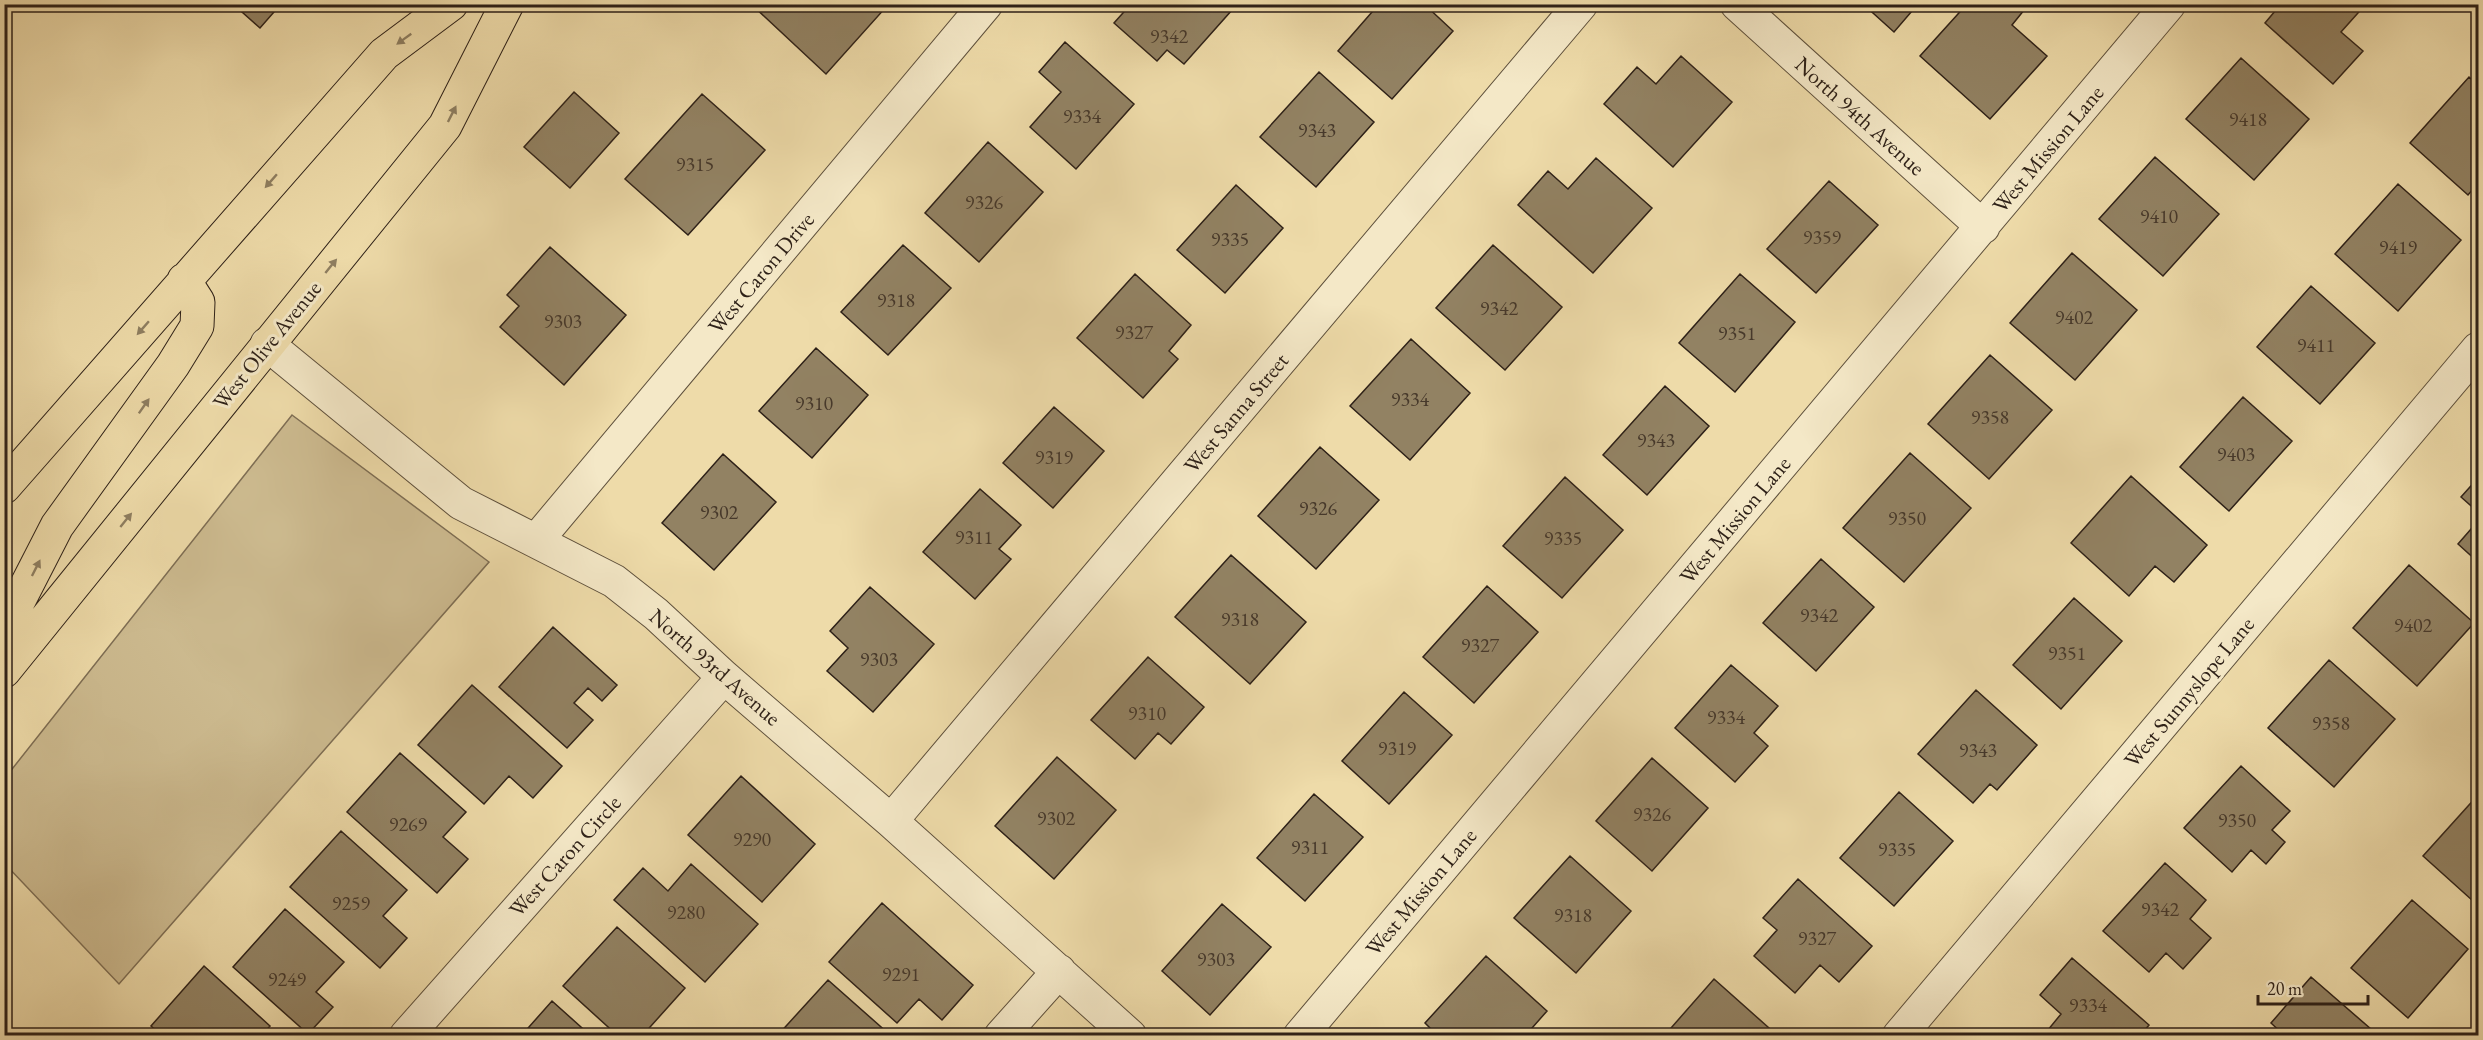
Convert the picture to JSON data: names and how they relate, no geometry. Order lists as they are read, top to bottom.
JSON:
{
  "streets": {
    "main road": ["West Olive Avenue"],
    "street": [
      "North 94th Avenue",
      "West Mission Lane",
      "West Caron Drive",
      "West Sanna Street",
      "North 93rd Avenue",
      "West Sunnyslope Lane",
      "West Caron Circle"
    ]
  },
  "crossings": [
    ["North 94th Avenue", "West Mission Lane"],
    ["West Caron Drive", "North 93rd Avenue"],
    ["West Olive Avenue", "North 93rd Avenue"],
    ["West Sanna Street", "North 93rd Avenue"],
    ["North 93rd Avenue", "West Caron Circle"]
  ],
  "house_numbers": [
    "9342",
    "9334",
    "9418",
    "9343",
    "9315",
    "9326",
    "9410",
    "9359",
    "9335",
    "9419",
    "9318",
    "9342",
    "9402",
    "9303",
    "9327",
    "9351",
    "9411",
    "9334",
    "9310",
    "9358",
    "9343",
    "9403",
    "9319",
    "9326",
    "9302",
    "9350",
    "9311",
    "9335",
    "9342",
    "9318",
    "9402",
    "9327",
    "9351",
    "9303",
    "9310",
    "9334",
    "9358",
    "9319",
    "9343",
    "9326",
    "9302",
    "9350",
    "9269",
    "9290",
    "9311",
    "9335",
    "9259",
    "9342",
    "9280",
    "9318",
    "9327",
    "9303",
    "9291",
    "9249",
    "9334"
  ],
  "scale_bar": "20 m"
}
